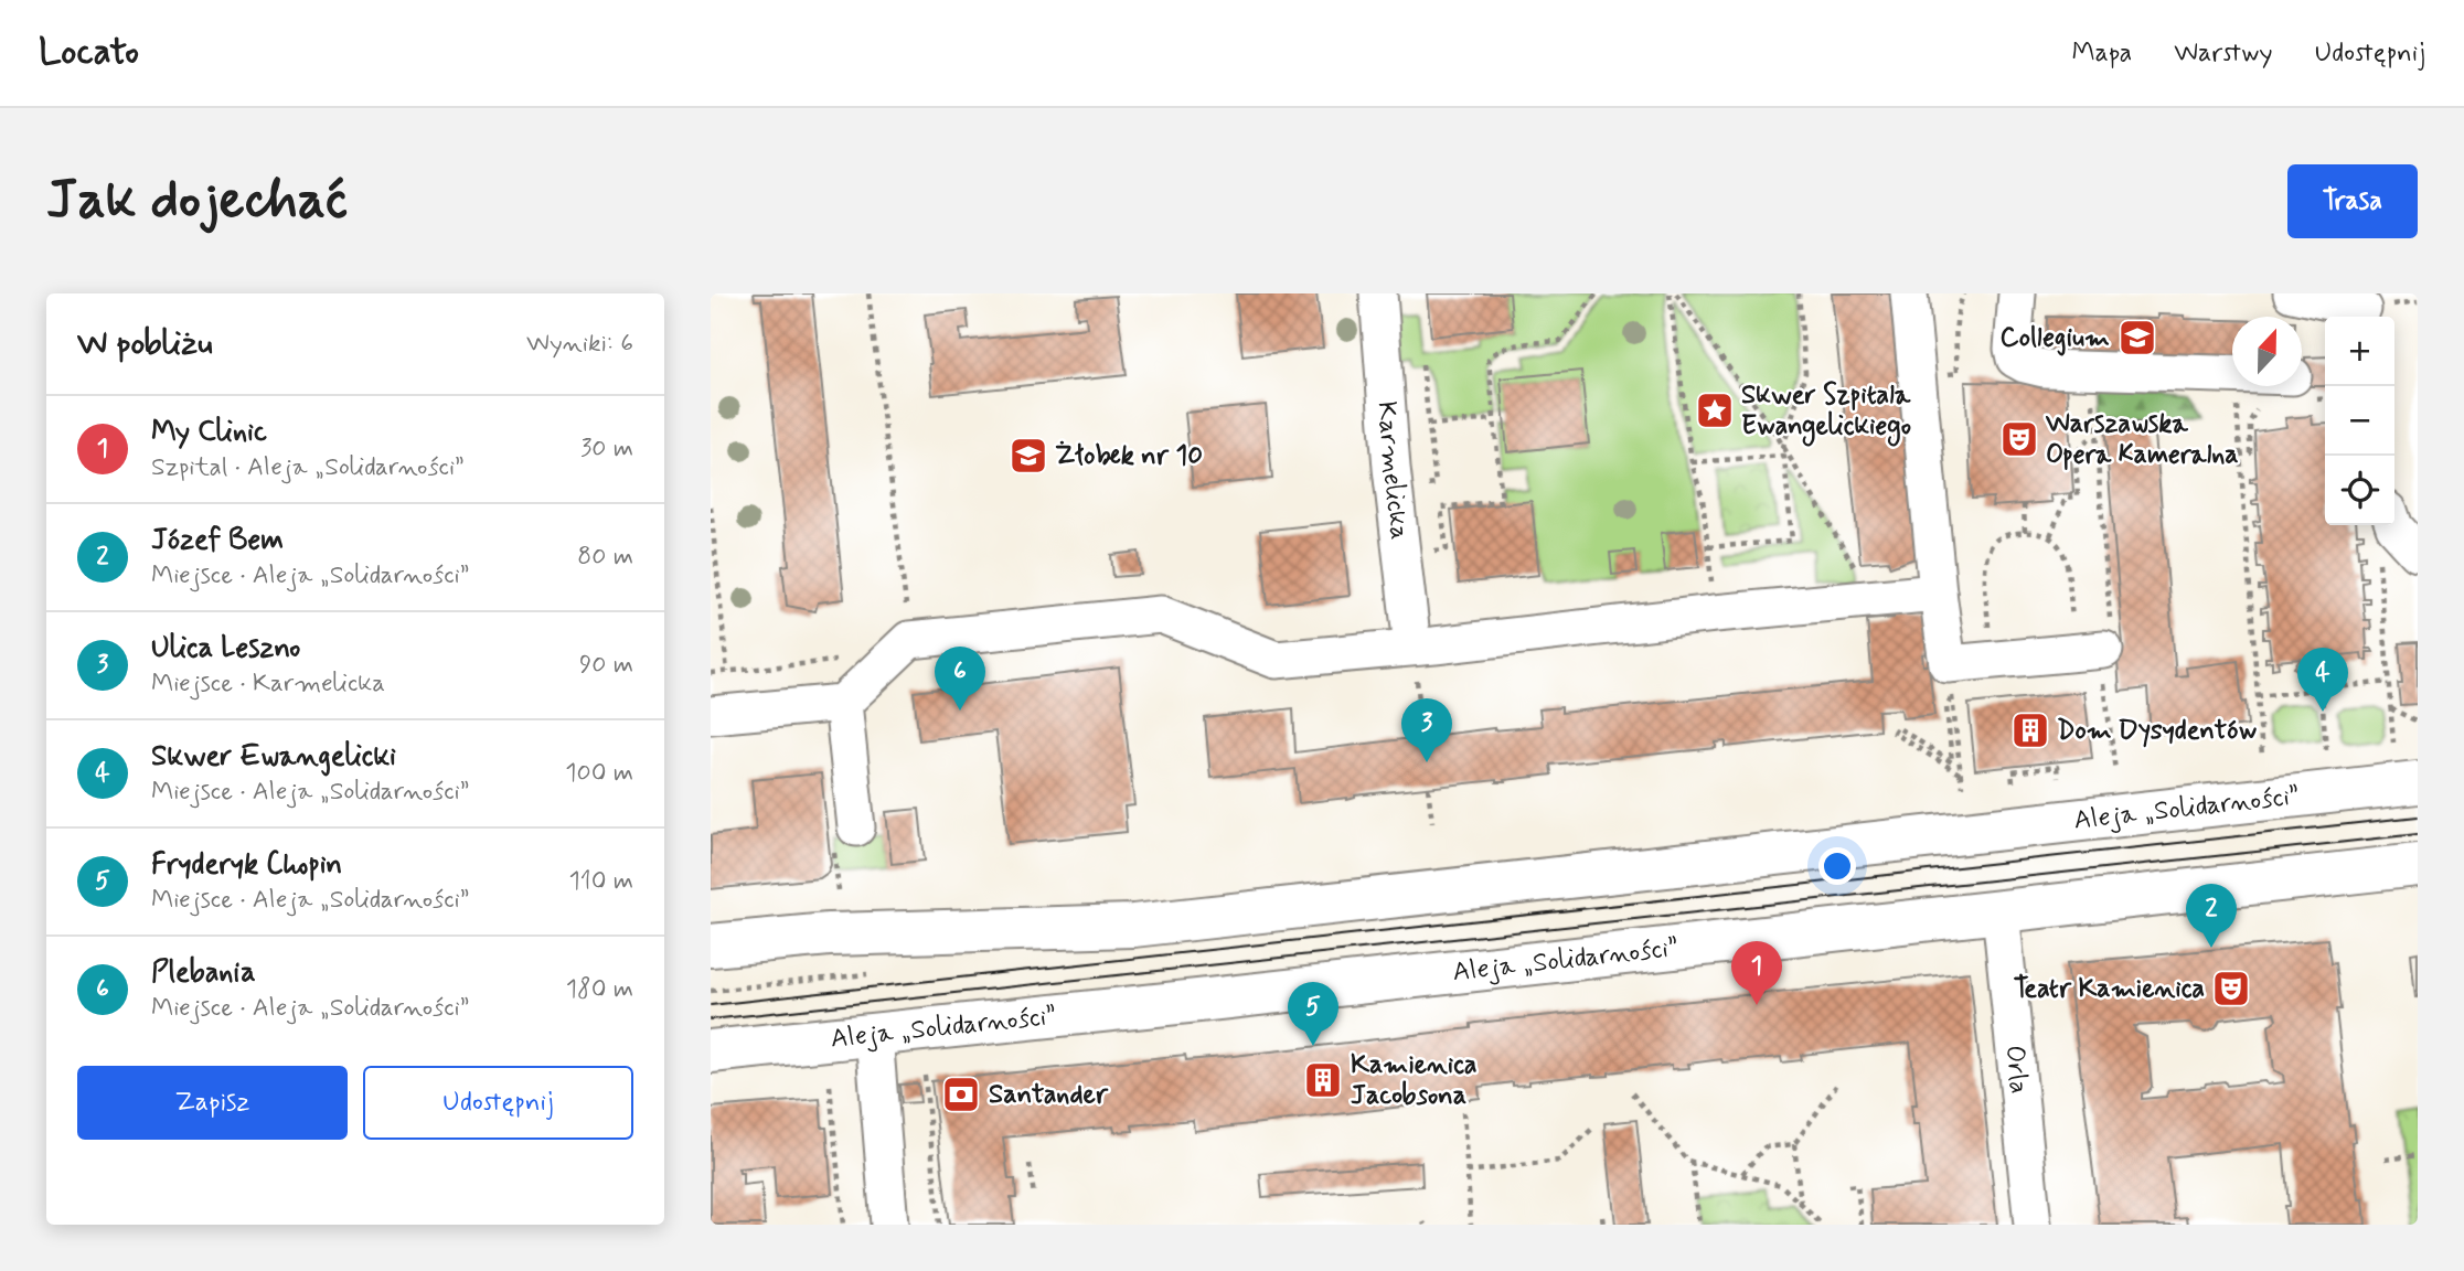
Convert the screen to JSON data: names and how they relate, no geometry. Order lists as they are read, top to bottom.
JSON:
{
  "streets": {
    "main road": ["Aleja „Solidarności”"],
    "street": ["Karmelicka", "Orla"]
  },
  "crossings": [
    ["Aleja „Solidarności”", "Orla"]
  ],
  "places": {
    "school or university": ["Collegium", "Żłobek nr 10"],
    "place": ["Skwer Szpitala Ewangelickiego"],
    "theatre": ["Warszawska Opera Kameralna", "Teatr Kamienica"],
    "building": ["Dom Dysydentów", "Kamienica Jacobsona"],
    "bank": ["Santander"]
  },
  "north": "top",
  "page": {
    "header": "Locato",
    "nav": ["Mapa", "Warstwy", "Udostępnij"],
    "buttons": [
      "Trasa",
      ["Zapisz", "Udostępnij"]
    ],
    "title": "Jak dojechać",
    "heading": ["W pobliżu", "Wyniki: 6"],
    "map_buttons": ["+", "−"],
    "list": [
      {
        "mark": "1",
        "name": "My Clinic",
        "note": "Szpital · Aleja „Solidarności”",
        "value": "30 m"
      },
      {
        "mark": "2",
        "name": "Józef Bem",
        "note": "Miejsce · Aleja „Solidarności”",
        "value": "80 m"
      },
      {
        "mark": "3",
        "name": "Ulica Leszno",
        "note": "Miejsce · Karmelicka",
        "value": "90 m"
      },
      {
        "mark": "4",
        "name": "Skwer Ewangelicki",
        "note": "Miejsce · Aleja „Solidarności”",
        "value": "100 m"
      },
      {
        "mark": "5",
        "name": "Fryderyk Chopin",
        "note": "Miejsce · Aleja „Solidarności”",
        "value": "110 m"
      },
      {
        "mark": "6",
        "name": "Plebania",
        "note": "Miejsce · Aleja „Solidarności”",
        "value": "180 m"
      }
    ],
    "pins": [
      "6",
      "4",
      "3",
      "2",
      "1",
      "5"
    ]
  }
}
